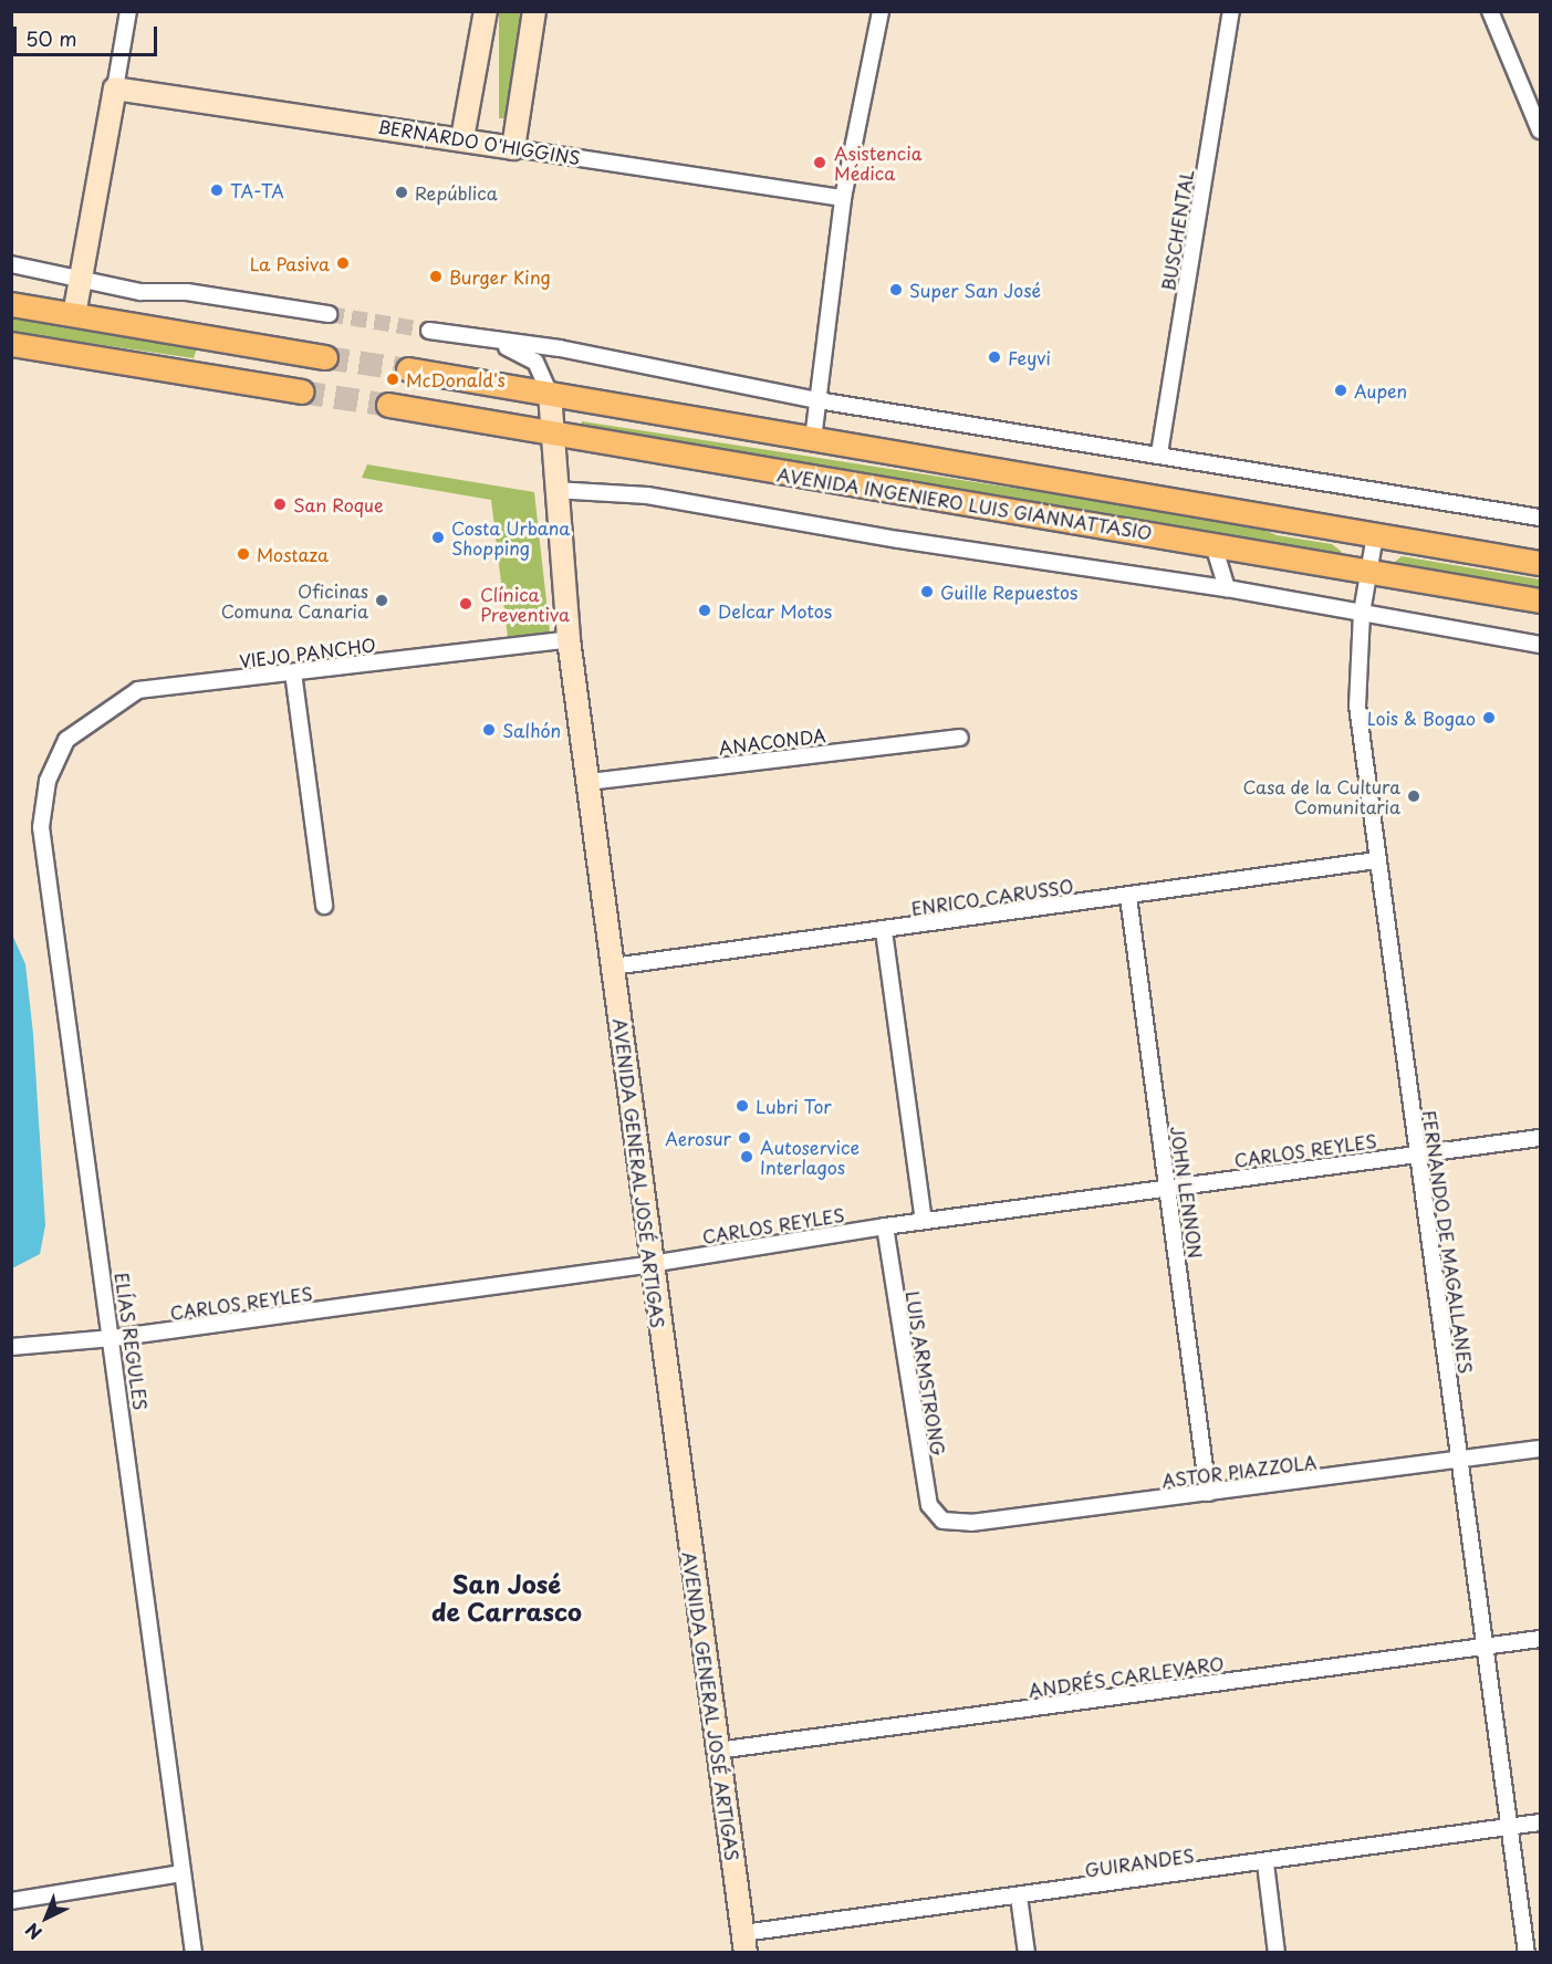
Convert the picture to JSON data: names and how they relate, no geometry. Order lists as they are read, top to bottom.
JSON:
{
  "streets": {
    "main road": ["AVENIDA INGENIERO LUIS GIANNATTASIO"],
    "street": [
      "BERNARDO O'HIGGINS",
      "BUSCHENTAL",
      "VIEJO PANCHO",
      "ANACONDA",
      "ENRICO CARUSSO",
      "CARLOS REYLES",
      "AVENIDA GENERAL JOSÉ ARTIGAS",
      "JOHN LENNON",
      "FERNANDO DE MAGALLANES",
      "ELÍAS REGULES",
      "LUIS ARMSTRONG",
      "ASTOR PIAZZOLA",
      "ANDRÉS CARLEVARO",
      "GUIRANDES"
    ]
  },
  "crossings": [
    ["AVENIDA INGENIERO LUIS GIANNATTASIO", "AVENIDA GENERAL JOSÉ ARTIGAS"],
    ["AVENIDA INGENIERO LUIS GIANNATTASIO", "FERNANDO DE MAGALLANES"],
    ["VIEJO PANCHO", "AVENIDA GENERAL JOSÉ ARTIGAS"],
    ["VIEJO PANCHO", "ELÍAS REGULES"],
    ["ANACONDA", "AVENIDA GENERAL JOSÉ ARTIGAS"],
    ["ENRICO CARUSSO", "AVENIDA GENERAL JOSÉ ARTIGAS"],
    ["ENRICO CARUSSO", "JOHN LENNON"],
    ["ENRICO CARUSSO", "FERNANDO DE MAGALLANES"],
    ["CARLOS REYLES", "AVENIDA GENERAL JOSÉ ARTIGAS"],
    ["CARLOS REYLES", "JOHN LENNON"],
    ["CARLOS REYLES", "FERNANDO DE MAGALLANES"],
    ["CARLOS REYLES", "ELÍAS REGULES"],
    ["CARLOS REYLES", "LUIS ARMSTRONG"],
    ["AVENIDA GENERAL JOSÉ ARTIGAS", "ANDRÉS CARLEVARO"],
    ["AVENIDA GENERAL JOSÉ ARTIGAS", "GUIRANDES"],
    ["JOHN LENNON", "ASTOR PIAZZOLA"],
    ["FERNANDO DE MAGALLANES", "ASTOR PIAZZOLA"],
    ["FERNANDO DE MAGALLANES", "ANDRÉS CARLEVARO"],
    ["FERNANDO DE MAGALLANES", "GUIRANDES"],
    ["LUIS ARMSTRONG", "ASTOR PIAZZOLA"]
  ],
  "districts": ["San José de Carrasco"],
  "places": [
    "Asistencia Médica",
    "TA-TA",
    "República",
    "La Pasiva",
    "Burger King",
    "Super San José",
    "Feyvi",
    "McDonald's",
    "Aupen",
    "San Roque",
    "Costa Urbana Shopping",
    "Mostaza",
    "Guille Repuestos",
    "Oficinas Comuna Canaria",
    "Clínica Preventiva",
    "Delcar Motos",
    "Lois & Bogao",
    "Salhón",
    "Casa de la Cultura Comunitaria",
    "Lubri Tor",
    "Aerosur",
    "Autoservice Interlagos"
  ],
  "scale_bar": "50 m",
  "north": "bottom left"
}
